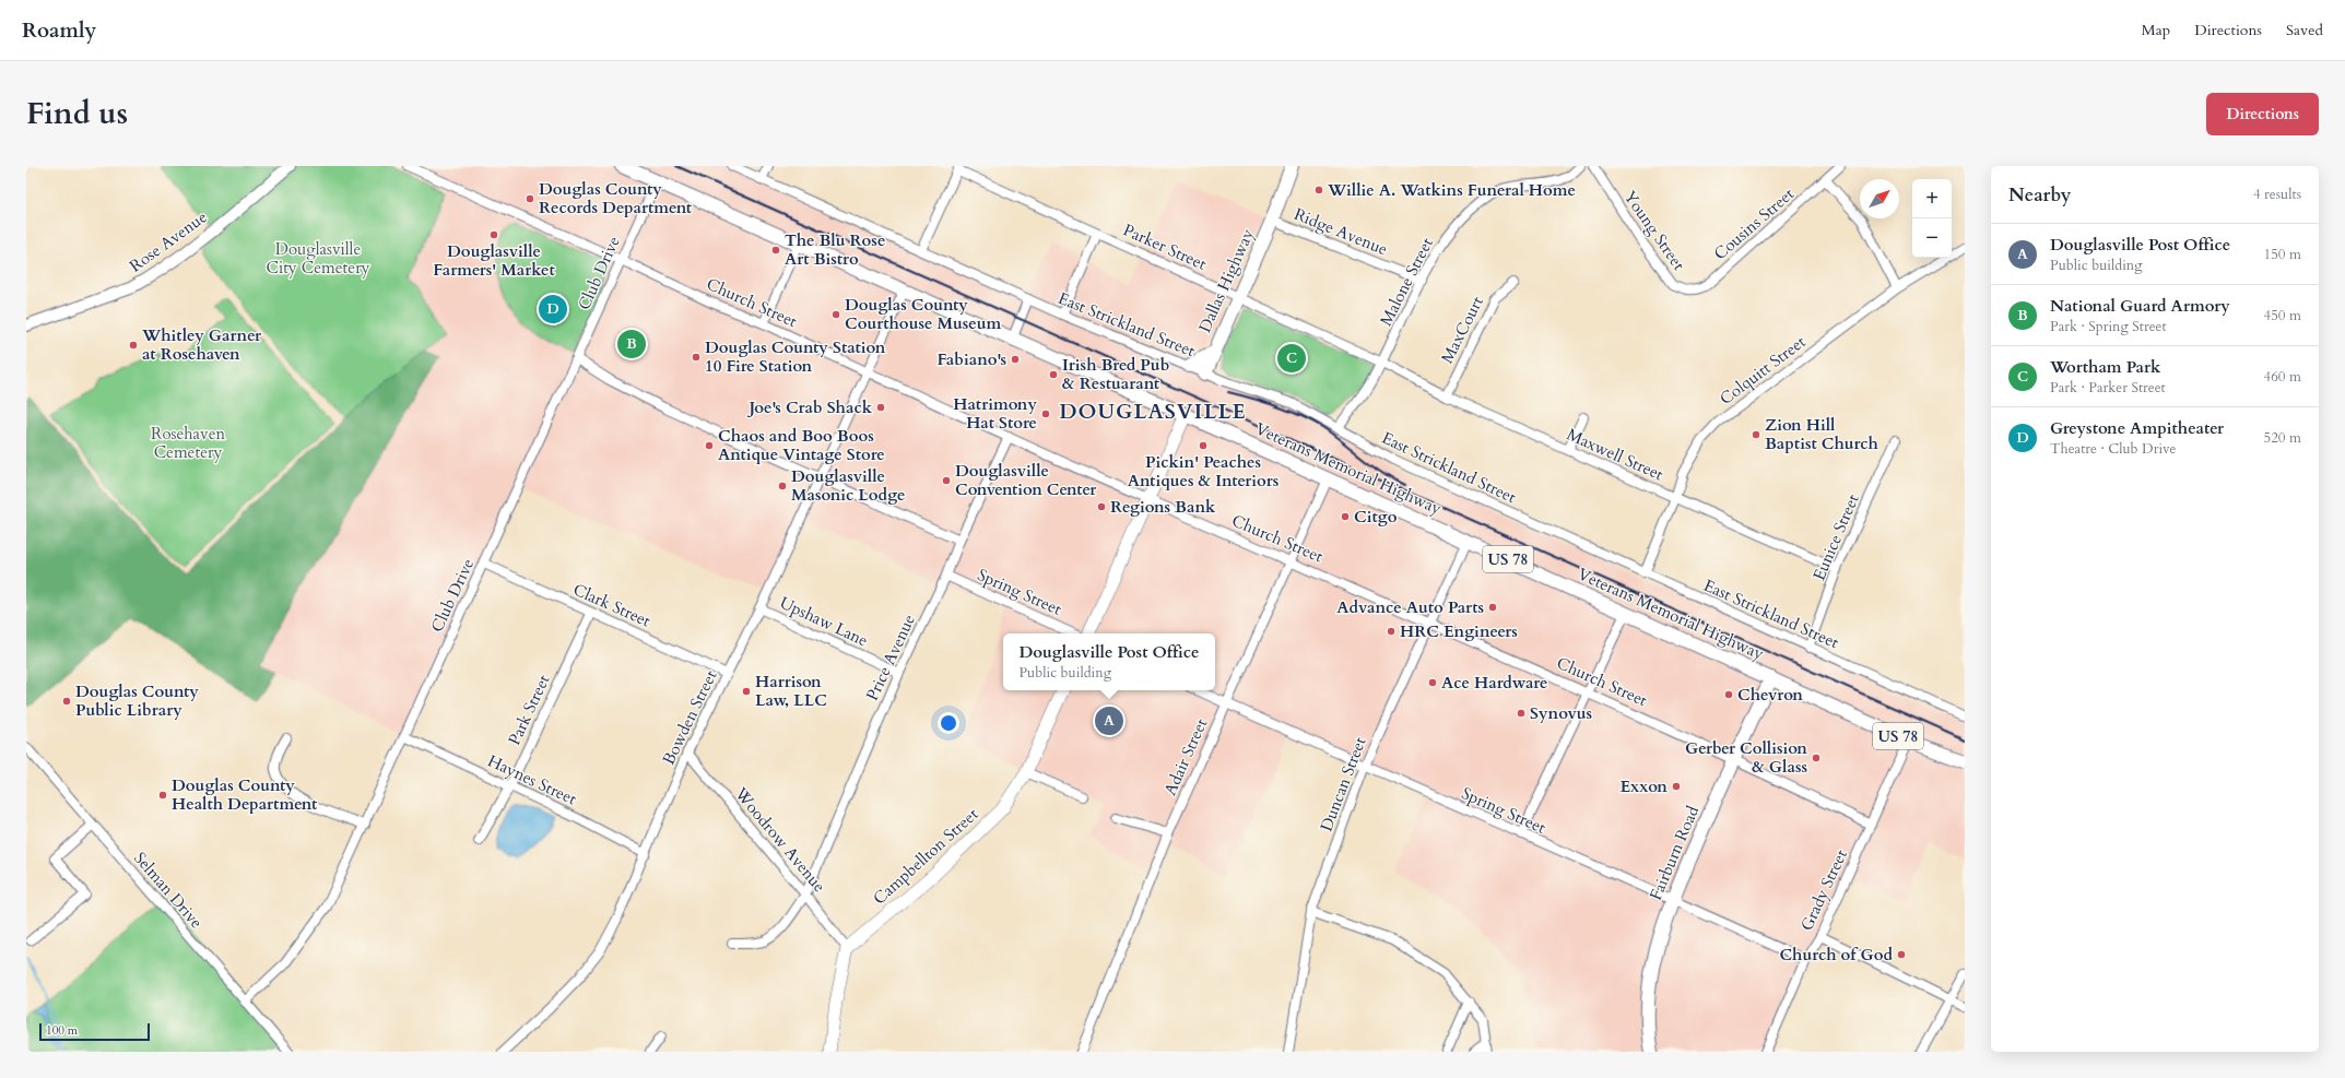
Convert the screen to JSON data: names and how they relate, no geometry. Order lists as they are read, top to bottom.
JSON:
{
  "streets": {
    "main road": [
      "Dallas Highway",
      "Veterans Memorial Highway",
      "US 78",
      "Fairburn Road",
      "Campbellton Street"
    ],
    "street": [
      "Cousins Street",
      "Young Street",
      "Ridge Avenue",
      "Rose Avenue",
      "Parker Street",
      "Club Drive",
      "Malone Street",
      "Church Street",
      "East Strickland Street",
      "MaxCourt",
      "Colquitt Street",
      "Maxwell Street",
      "Eunice Street",
      "Spring Street",
      "Clark Street",
      "Upshaw Lane",
      "Price Avenue",
      "Park Street",
      "Bowden Street",
      "Adair Street",
      "Haynes Street",
      "Duncan Street",
      "Woodrow Avenue",
      "Selman Drive",
      "Grady Street"
    ]
  },
  "crossings": [
    ["Cousins Street", "Young Street"],
    ["Ridge Avenue", "Dallas Highway"],
    ["Ridge Avenue", "Malone Street"],
    ["Parker Street", "Dallas Highway"],
    ["Parker Street", "Malone Street"],
    ["Parker Street", "Maxwell Street"],
    ["Club Drive", "Church Street"],
    ["Club Drive", "Veterans Memorial Highway"],
    ["Club Drive", "Clark Street"],
    ["Club Drive", "Haynes Street"],
    ["Club Drive", "Selman Drive"],
    ["Dallas Highway", "East Strickland Street"],
    ["Malone Street", "East Strickland Street"],
    ["Malone Street", "Maxwell Street"],
    ["Church Street", "Price Avenue"],
    ["Church Street", "Bowden Street"],
    ["Church Street", "Adair Street"],
    ["Church Street", "Duncan Street"],
    ["Church Street", "Fairburn Road"],
    ["Church Street", "Grady Street"],
    ["East Strickland Street", "Colquitt Street"],
    ["East Strickland Street", "Eunice Street"],
    ["MaxCourt", "Maxwell Street"],
    ["Colquitt Street", "Maxwell Street"],
    ["Maxwell Street", "Eunice Street"],
    ["Veterans Memorial Highway", "Bowden Street"],
    ["Veterans Memorial Highway", "Adair Street"],
    ["Veterans Memorial Highway", "Duncan Street"],
    ["Veterans Memorial Highway", "Fairburn Road"],
    ["Veterans Memorial Highway", "Grady Street"],
    ["Spring Street", "Price Avenue"],
    ["Spring Street", "Adair Street"],
    ["Spring Street", "Duncan Street"],
    ["Spring Street", "Fairburn Road"],
    ["Spring Street", "Grady Street"],
    ["Clark Street", "Park Street"],
    ["Clark Street", "Bowden Street"],
    ["Upshaw Lane", "Price Avenue"],
    ["Upshaw Lane", "Bowden Street"],
    ["Price Avenue", "Woodrow Avenue"],
    ["Park Street", "Haynes Street"],
    ["Bowden Street", "Haynes Street"],
    ["Bowden Street", "Woodrow Avenue"],
    ["Woodrow Avenue", "Campbellton Street"]
  ],
  "districts": ["DOUGLASVILLE"],
  "parks": ["Douglasville City Cemetery", "Rosehaven Cemetery"],
  "places": [
    "Willie A. Watkins Funeral Home",
    "Douglas County Records Department",
    "Douglasville Farmers' Market",
    "The Blu Rose Art Bistro",
    "Douglas County Courthouse Museum",
    "Whitley Garner at Rosehaven",
    "Douglas County Station 10 Fire Station",
    "Fabiano's",
    "Irish Bred Pub & Restuarant",
    "Joe's Crab Shack",
    "Hatrimony Hat Store",
    "Zion Hill Baptist Church",
    "Chaos and Boo Boos Antique Vintage Store",
    "Pickin' Peaches Antiques & Interiors",
    "Douglasville Convention Center",
    "Douglasville Masonic Lodge",
    "Regions Bank",
    "Citgo",
    "Advance Auto Parts",
    "HRC Engineers",
    "Ace Hardware",
    "Harrison Law, LLC",
    "Chevron",
    "Douglas County Public Library",
    "Synovus",
    "Gerber Collision & Glass",
    "Exxon",
    "Douglas County Health Department",
    "Church of God"
  ],
  "scale_bar": "100 m",
  "north": "top right",
  "page": {
    "header": "Roamly",
    "nav": ["Map", "Directions", "Saved"],
    "title": "Find us",
    "buttons": "Directions",
    "heading": ["Nearby", "4 results"],
    "map_buttons": ["+", "−"],
    "list": [
      {
        "mark": "A",
        "name": "Douglasville Post Office",
        "note": "Public building",
        "value": "150 m"
      },
      {
        "mark": "B",
        "name": "National Guard Armory",
        "note": "Park · Spring Street",
        "value": "450 m"
      },
      {
        "mark": "C",
        "name": "Wortham Park",
        "note": "Park · Parker Street",
        "value": "460 m"
      },
      {
        "mark": "D",
        "name": "Greystone Ampitheater",
        "note": "Theatre · Club Drive",
        "value": "520 m"
      }
    ],
    "pins": [
      "D",
      "B",
      "C",
      "A"
    ],
    "popup": ["Douglasville Post Office", "Public building"],
    "scale": "100 m"
  }
}
